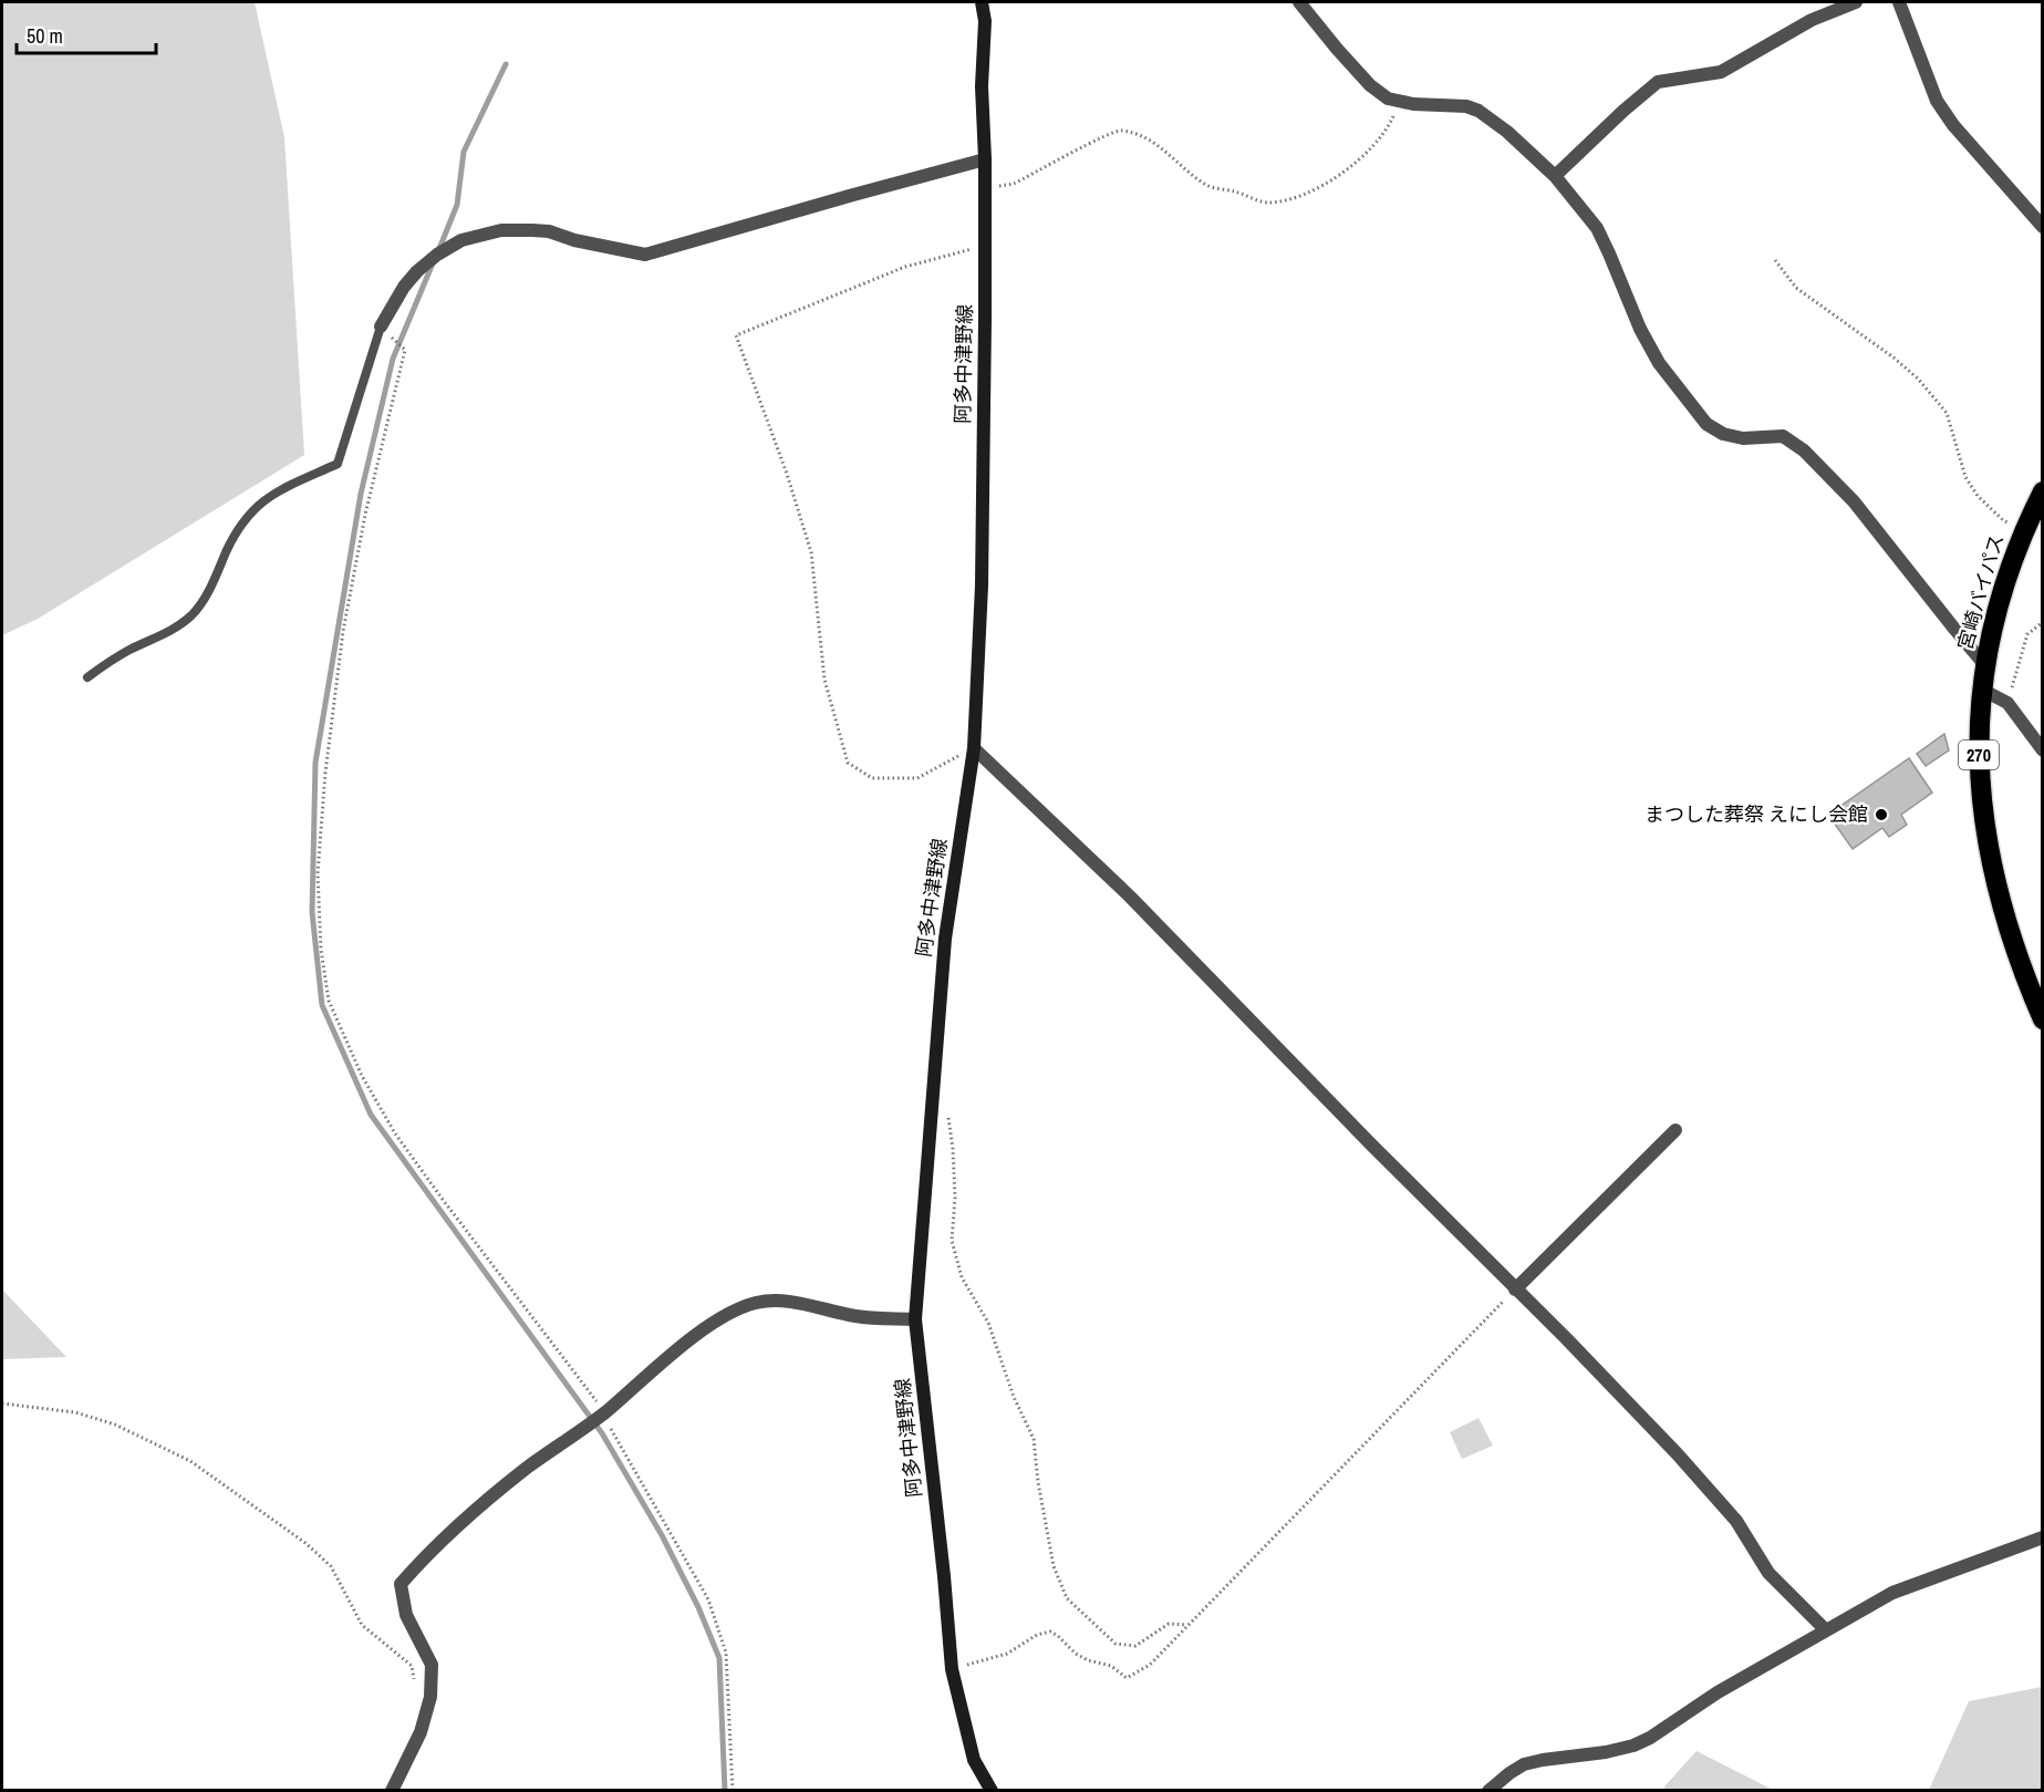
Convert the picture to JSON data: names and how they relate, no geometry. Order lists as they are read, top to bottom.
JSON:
{
  "streets": {
    "highway": ["宮崎バイパス", "270"],
    "street": ["阿多中津野線"]
  },
  "places": ["まつした葬祭 えにし会館"],
  "scale_bar": "50 m"
}
